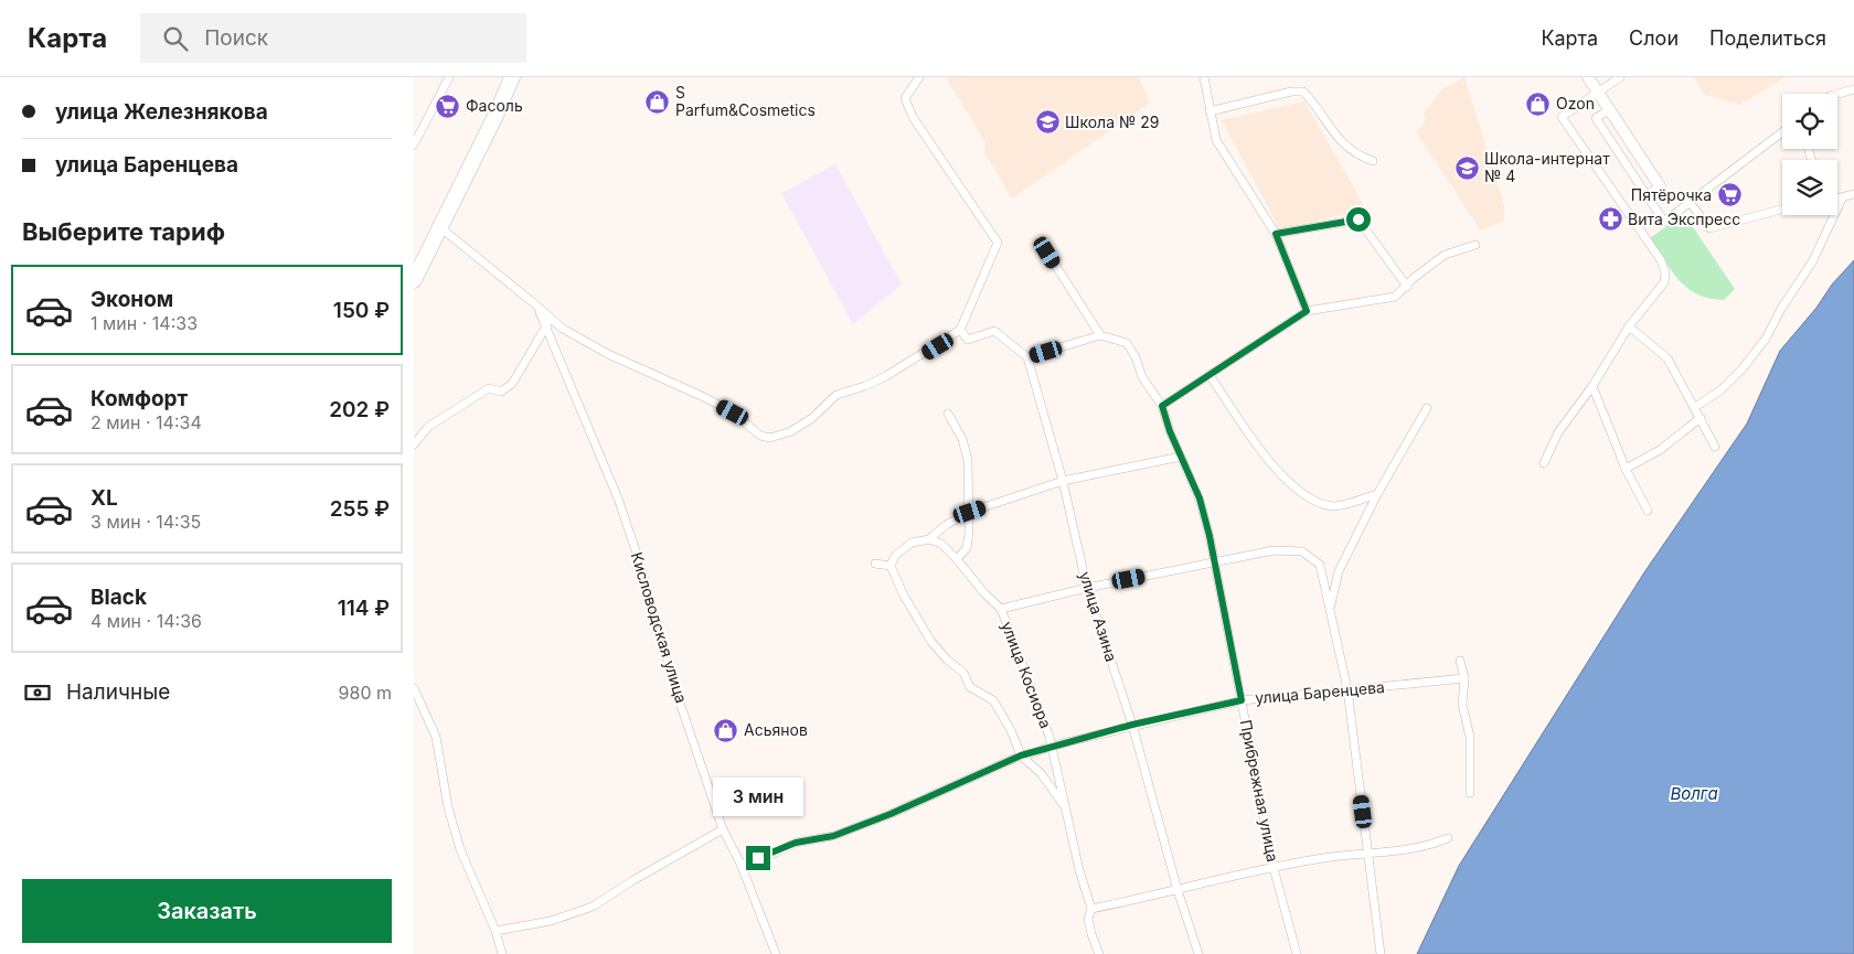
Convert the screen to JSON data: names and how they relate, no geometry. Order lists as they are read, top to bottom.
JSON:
{
  "streets": {
    "street": [
      "улица Азина",
      "Кисловодская улица",
      "улица Косиора",
      "улица Баренцева",
      "Прибрежная улица"
    ]
  },
  "crossings": [
    ["улица Азина", "улица Баренцева"],
    ["Кисловодская улица", "улица Баренцева"],
    ["улица Косиора", "улица Баренцева"],
    ["улица Баренцева", "Прибрежная улица"]
  ],
  "water": ["Волга"],
  "places": {
    "shop": ["S Parfum&Cosmetics", "Ozon", "Асьянов"],
    "supermarket": ["Фасоль", "Пятёрочка"],
    "school or university": ["Школа № 29", "Школа-интернат № 4"],
    "pharmacy": ["Вита Экспресс"]
  },
  "page": {
    "header": "Карта",
    "search": "Поиск",
    "nav": ["Карта", "Слои", "Поделиться"],
    "banner": ["улица Железнякова", "улица Баренцева"],
    "heading": "Выберите тариф",
    "list": [
      {
        "name": "Эконом",
        "note": "1 мин · 14:33",
        "value": "150 ₽"
      },
      {
        "name": "Комфорт",
        "note": "2 мин · 14:34",
        "value": "202 ₽"
      },
      {
        "name": "XL",
        "note": "3 мин · 14:35",
        "value": "255 ₽"
      },
      {
        "name": "Black",
        "note": "4 мин · 14:36",
        "value": "114 ₽"
      }
    ],
    "pay": ["Наличные", "980 m"],
    "bubble": "3 мин",
    "buttons": "Заказать"
  }
}
